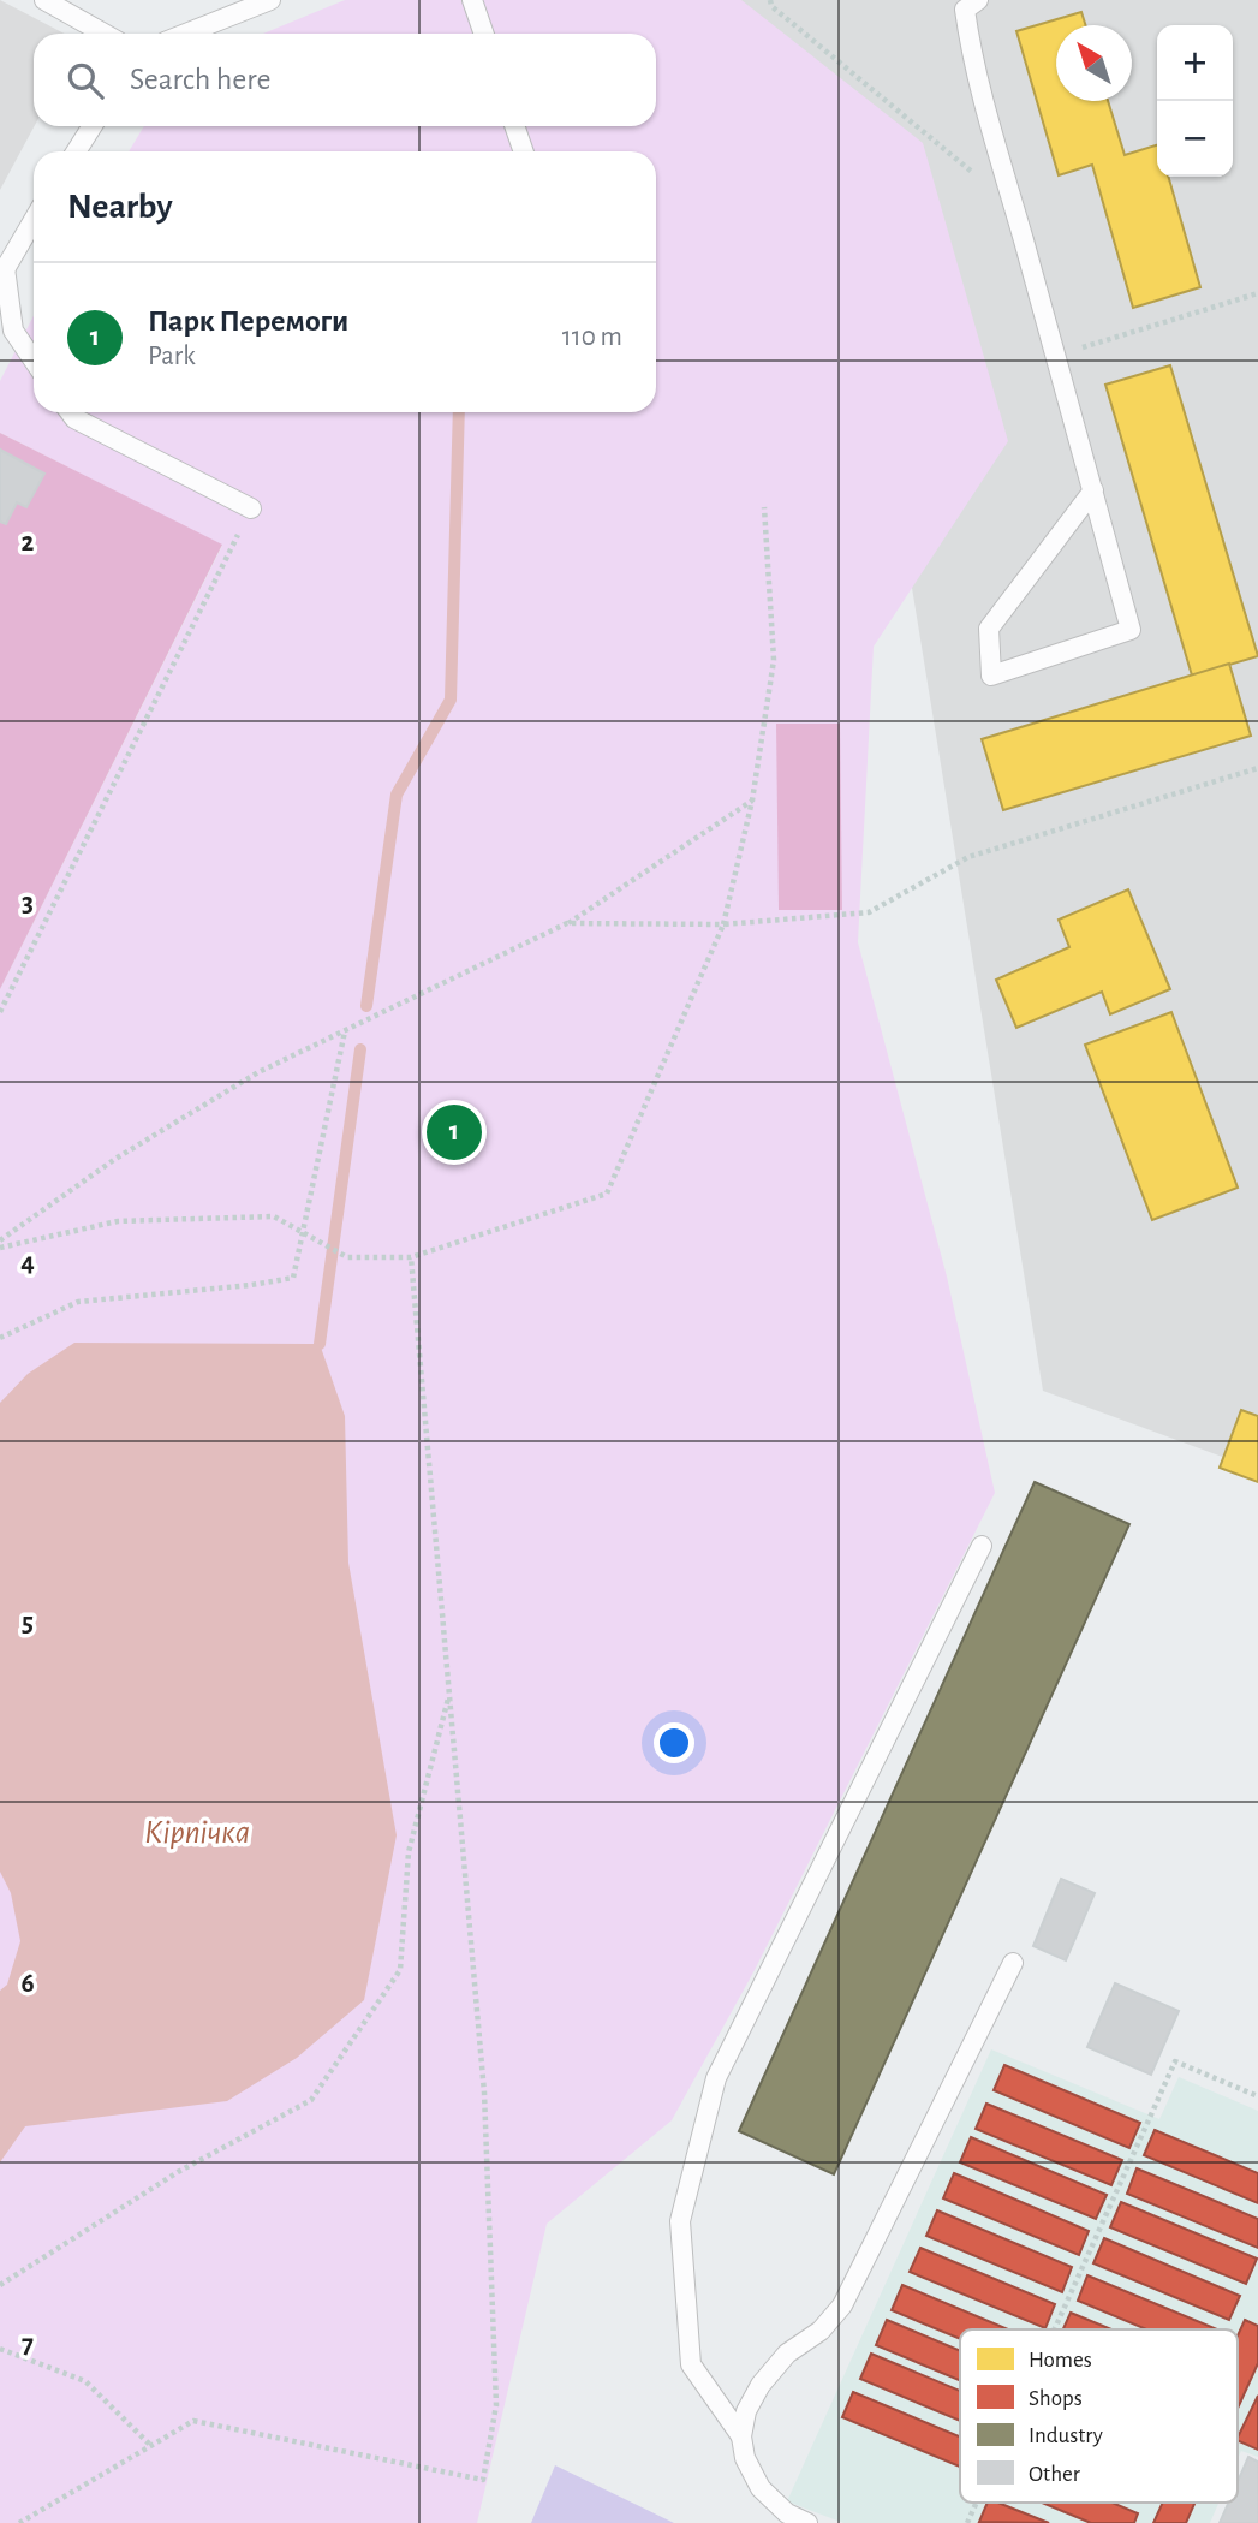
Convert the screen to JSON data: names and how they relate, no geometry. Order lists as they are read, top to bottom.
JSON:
{
  "water": ["Кірпічка"],
  "legend": [
    "Homes",
    "Shops",
    "Industry",
    "Other"
  ],
  "north": "top left",
  "page": {
    "map_buttons": ["+", "−"],
    "search": "Search here",
    "heading": "Nearby",
    "list": [
      {
        "mark": "1",
        "name": "Парк Перемоги",
        "note": "Park",
        "value": "110 m"
      }
    ],
    "pins": "1"
  },
  "grid": {
    "rows": [
      "2",
      "3",
      "4",
      "5",
      "6",
      "7"
    ]
  }
}
